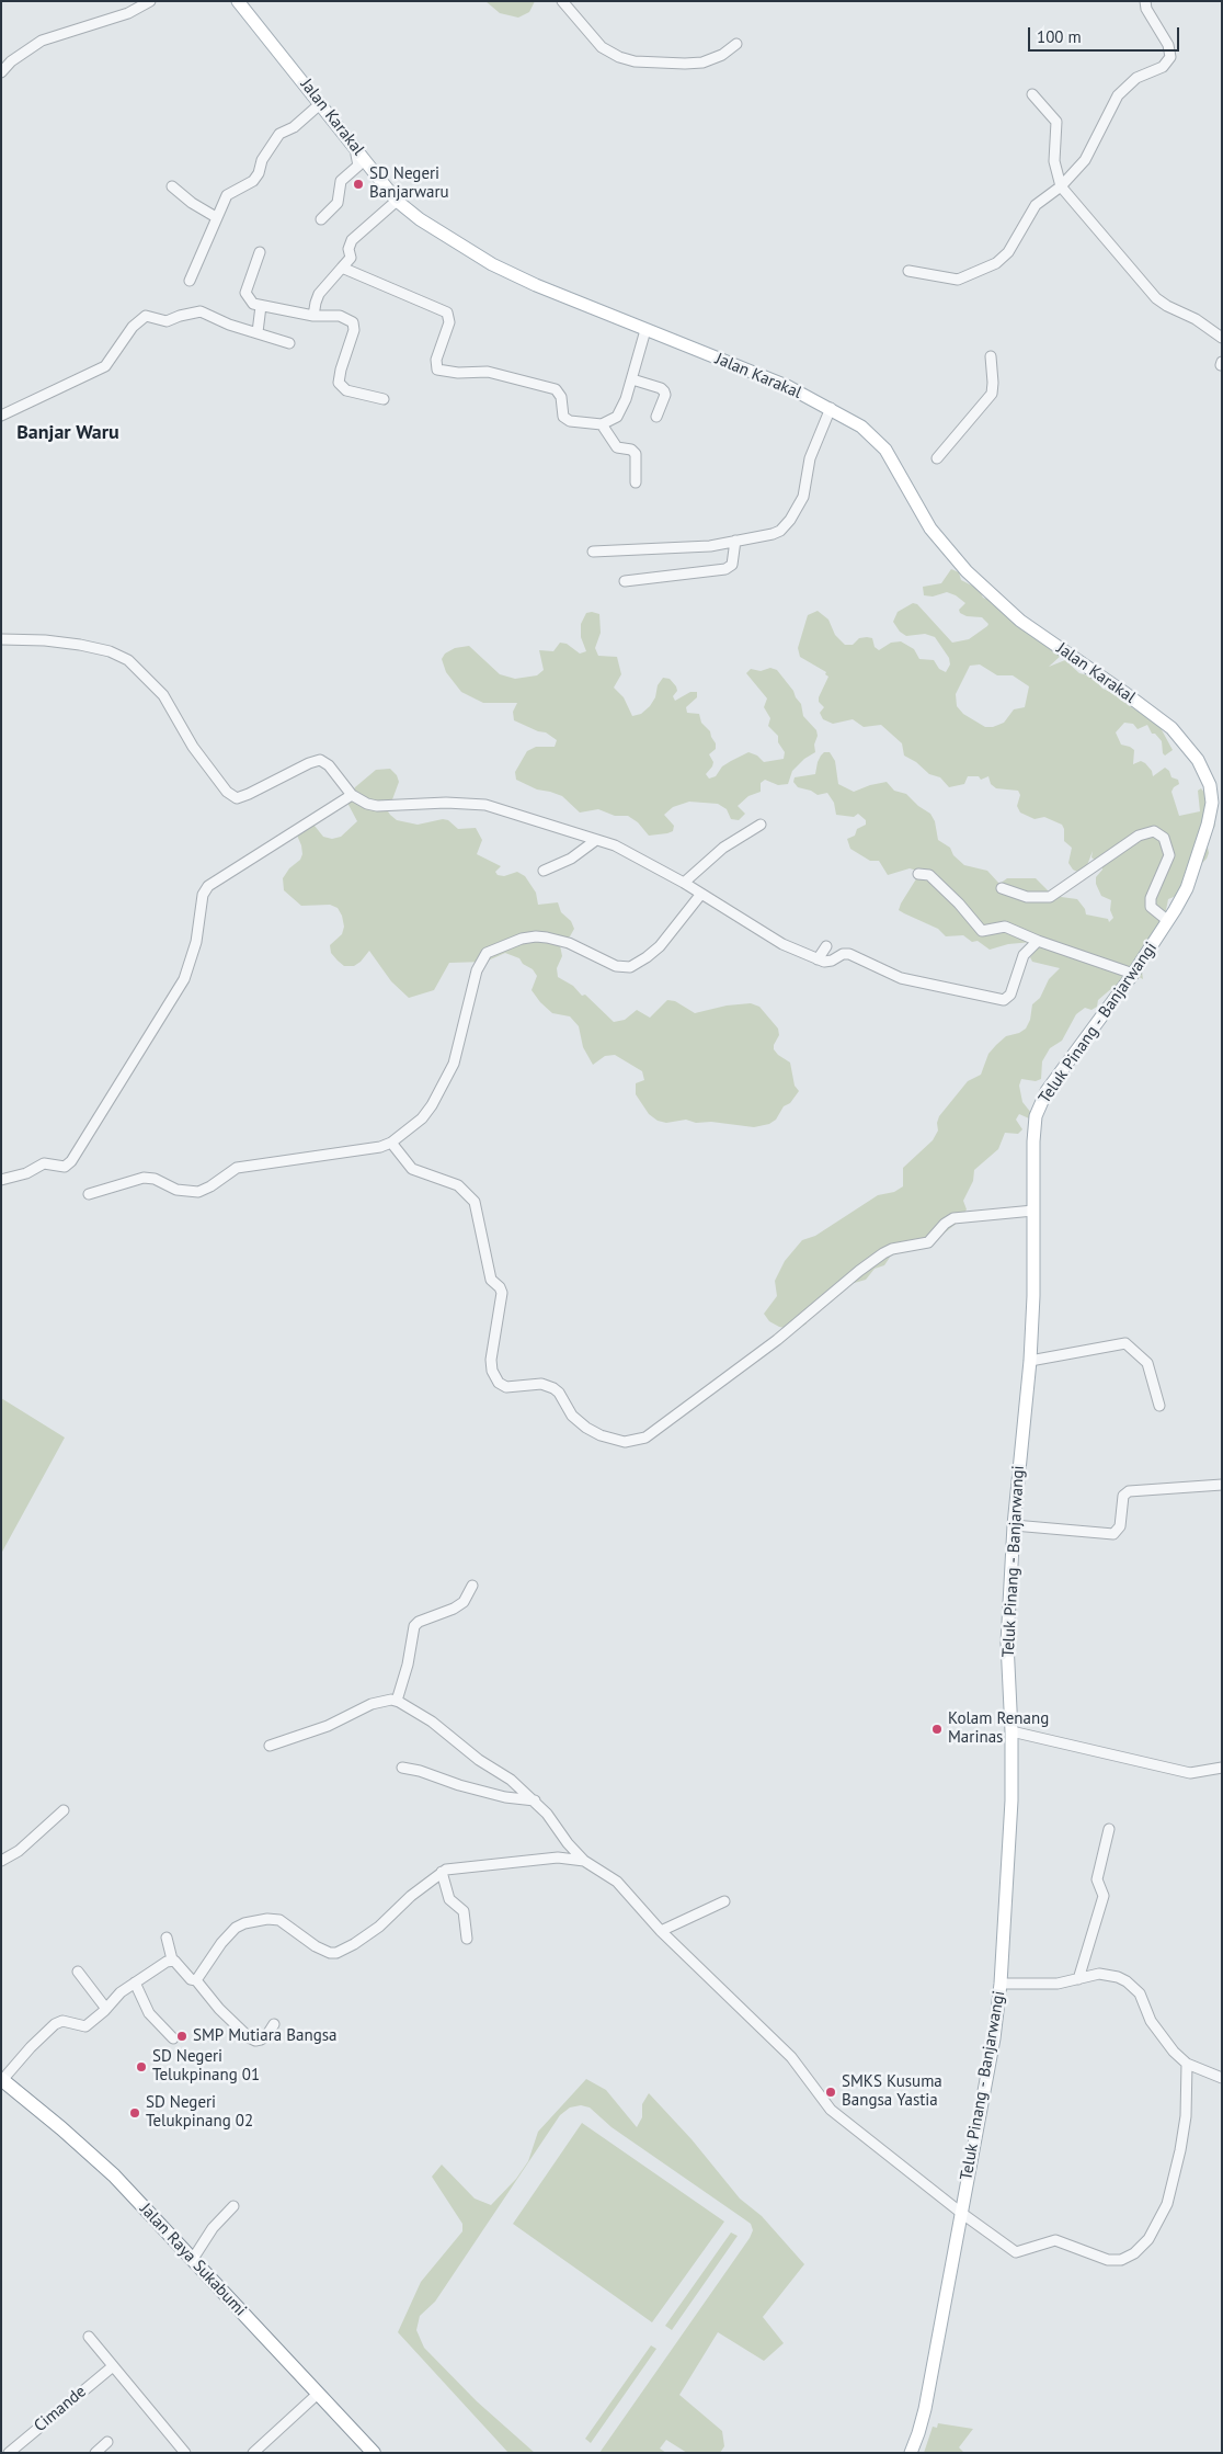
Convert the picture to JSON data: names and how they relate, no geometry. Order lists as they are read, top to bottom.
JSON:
{
  "streets": {
    "highway": ["Jalan Raya Sukabumi"],
    "main road": ["Jalan Karakal", "Teluk Pinang - Banjarwangi"],
    "street": ["Cimande"]
  },
  "crossings": [
    ["Jalan Karakal", "Teluk Pinang - Banjarwangi"]
  ],
  "districts": ["Banjar Waru"],
  "places": [
    "SD Negeri Banjarwaru",
    "Kolam Renang Marinas",
    "SMP Mutiara Bangsa",
    "SD Negeri Telukpinang 01",
    "SMKS Kusuma Bangsa Yastia",
    "SD Negeri Telukpinang 02"
  ],
  "scale_bar": "100 m"
}
